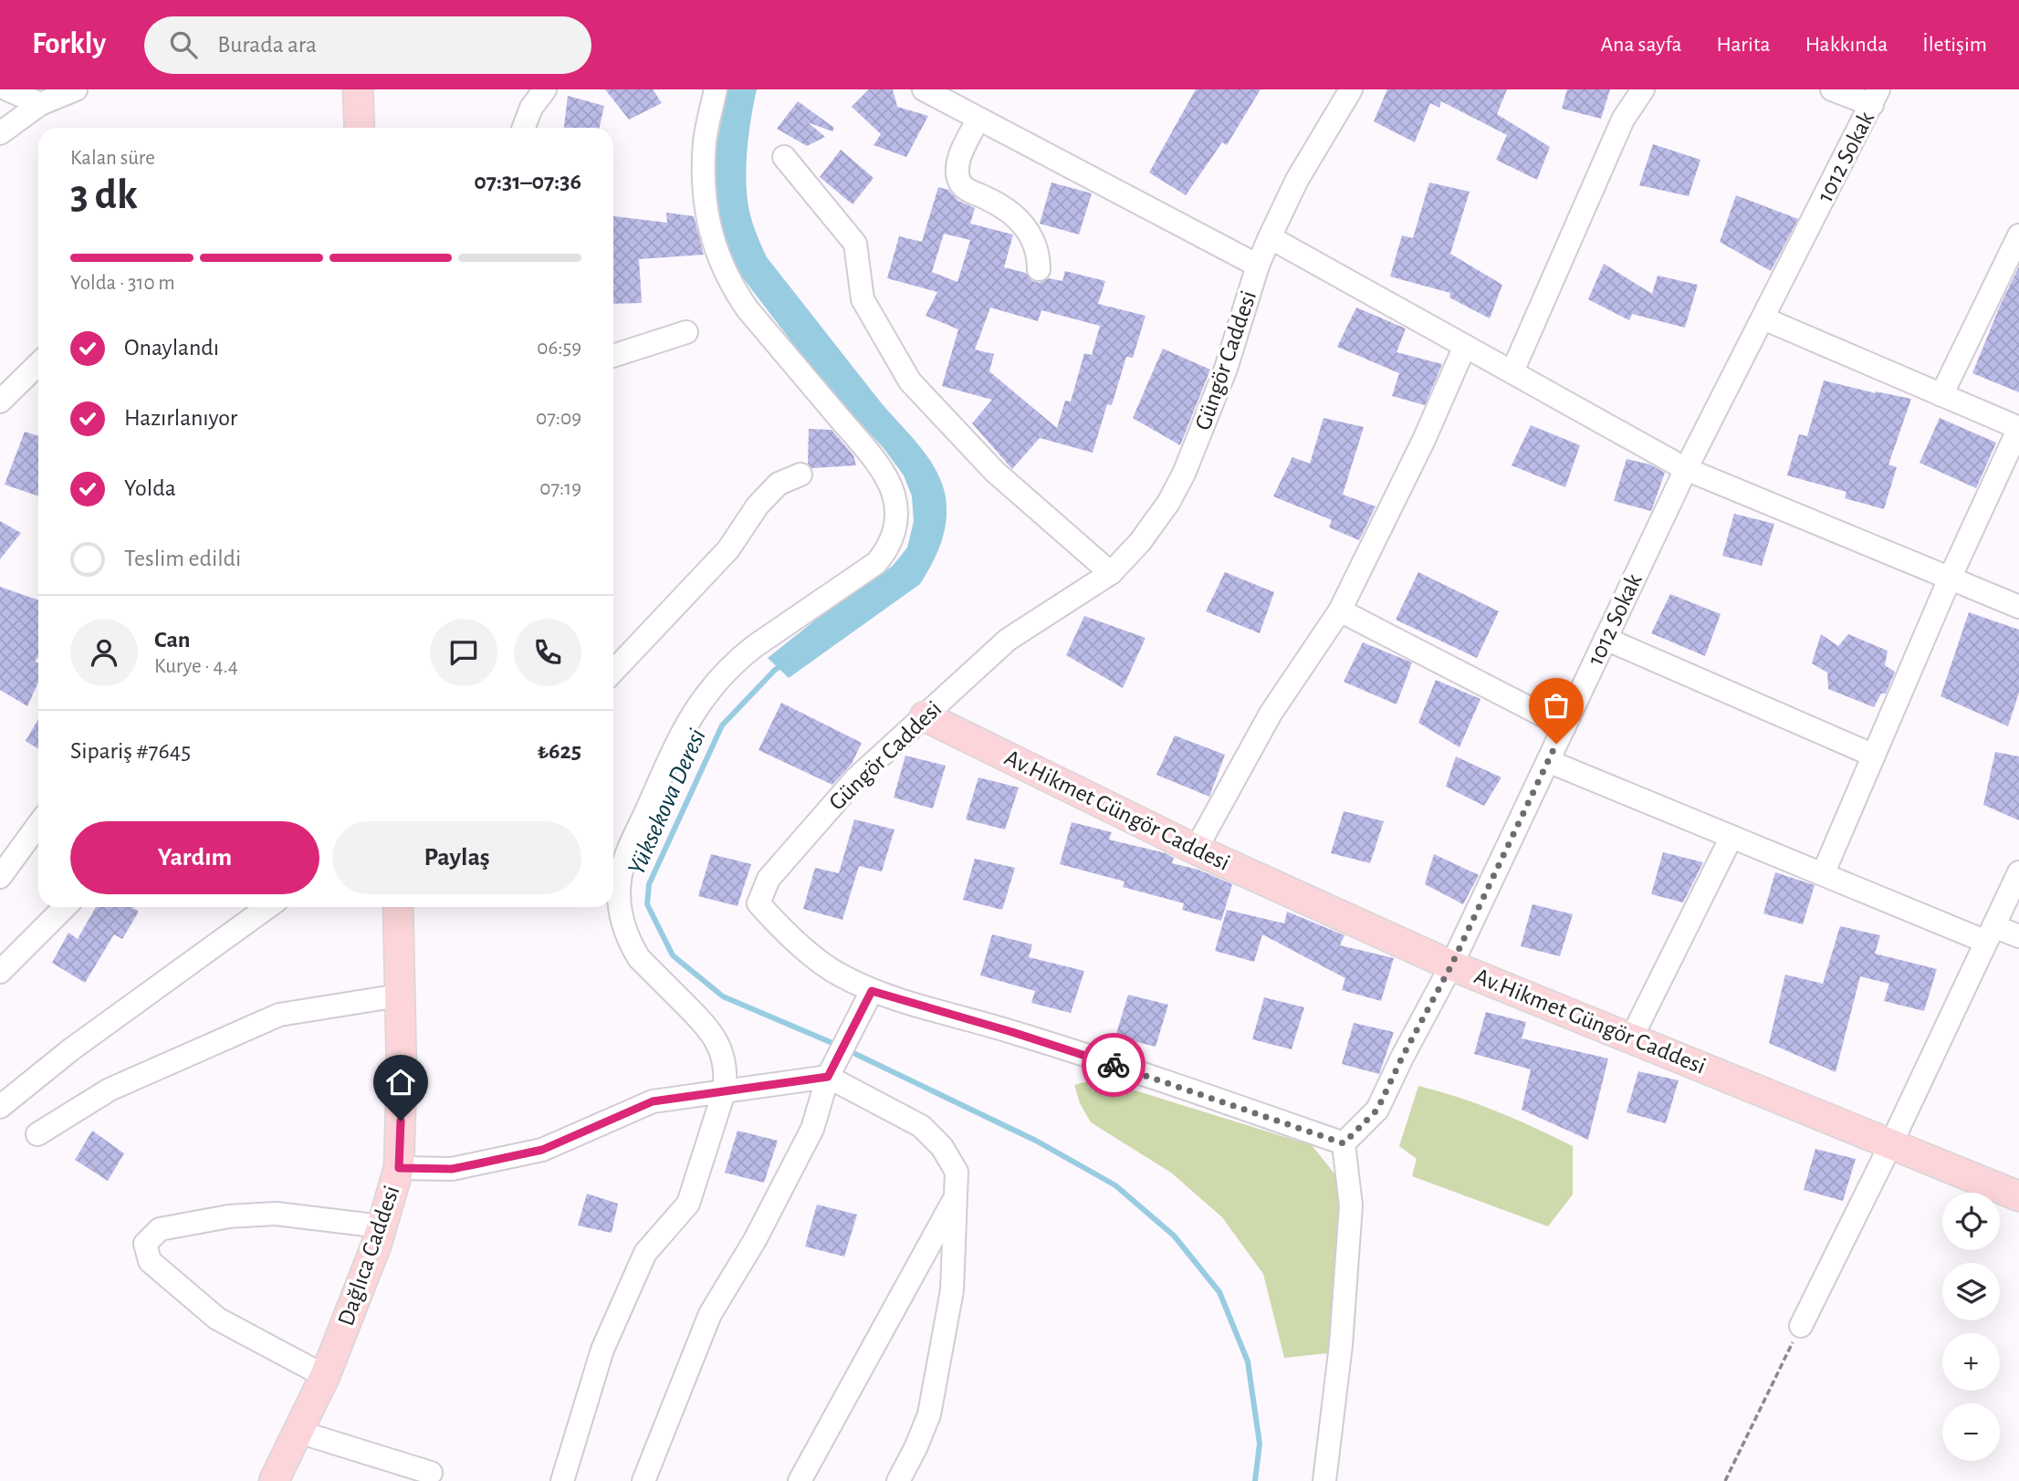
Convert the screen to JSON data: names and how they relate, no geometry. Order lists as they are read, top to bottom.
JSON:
{
  "streets": {
    "main road": ["Av.Hikmet Güngör Caddesi", "Dağlıca Caddesi"],
    "street": ["1012 Sokak", "Güngör Caddesi"]
  },
  "crossings": [
    ["1012 Sokak", "Güngör Caddesi"],
    ["1012 Sokak", "Av.Hikmet Güngör Caddesi"],
    ["Güngör Caddesi", "Av.Hikmet Güngör Caddesi"]
  ],
  "water": ["Yüksekova Deresi"],
  "page": {
    "header": "Forkly",
    "search": "Burada ara",
    "nav": [
      "Ana sayfa",
      "Harita",
      "Hakkında",
      "İletişim"
    ],
    "heading": ["3 dk", "Kalan süre", "07:31–07:36"],
    "panel": [
      "Can",
      "Kurye · 4.4",
      "Sipariş #7645",
      "₺625"
    ],
    "bar": "Yolda · 310 m",
    "list": [
      ["Onaylandı", "06:59"],
      ["Hazırlanıyor", "07:09"],
      ["Yolda", "07:19"],
      "Teslim edildi"
    ],
    "buttons": ["Yardım", "Paylaş"],
    "map_buttons": ["+", "−"]
  }
}
